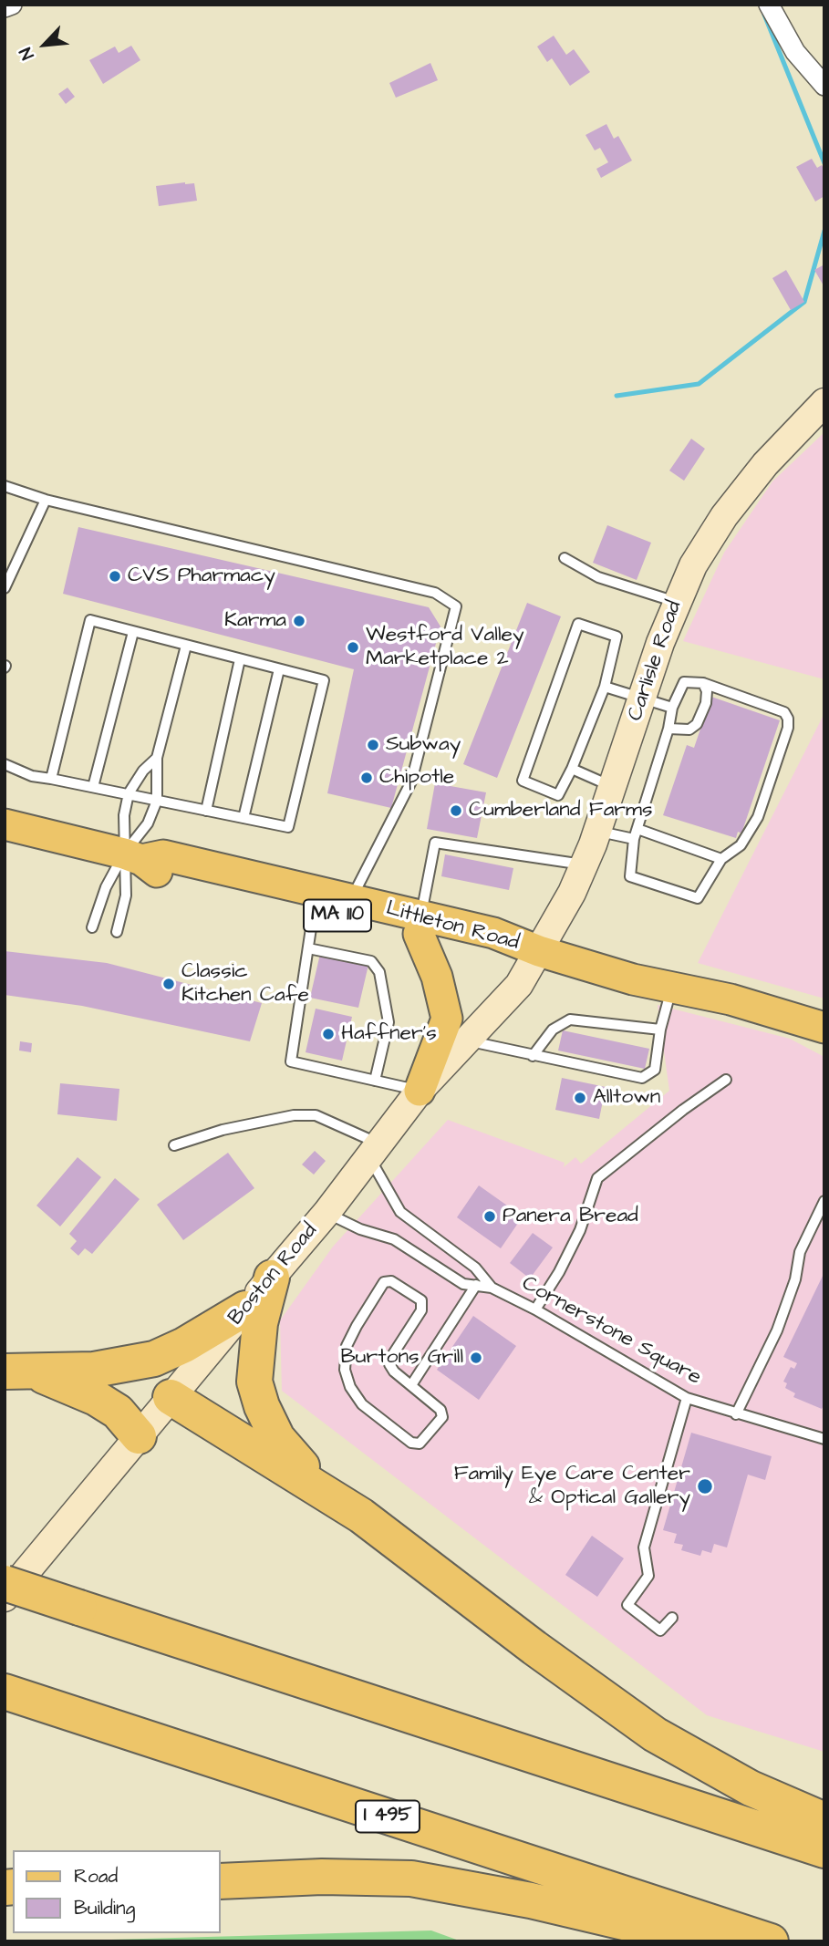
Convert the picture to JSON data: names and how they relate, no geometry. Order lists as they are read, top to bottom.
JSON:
{
  "streets": {
    "highway": ["I 495"],
    "main road": [
      "Carlisle Road",
      "MA 110",
      "Littleton Road",
      "Boston Road"
    ],
    "lane": ["Cornerstone Square"]
  },
  "crossings": [
    ["Carlisle Road", "Littleton Road"],
    ["Carlisle Road", "Boston Road"],
    ["Littleton Road", "Boston Road"],
    ["Boston Road", "Cornerstone Square"]
  ],
  "places": [
    "CVS Pharmacy",
    "Karma",
    "Westford Valley Marketplace 2",
    "Subway",
    "Chipotle",
    "Cumberland Farms",
    "Classic Kitchen Cafe",
    "Haffner's",
    "Alltown",
    "Panera Bread",
    "Burtons Grill",
    "Family Eye Care Center & Optical Gallery"
  ],
  "legend": ["Road", "Building"],
  "north": "bottom left"
}
